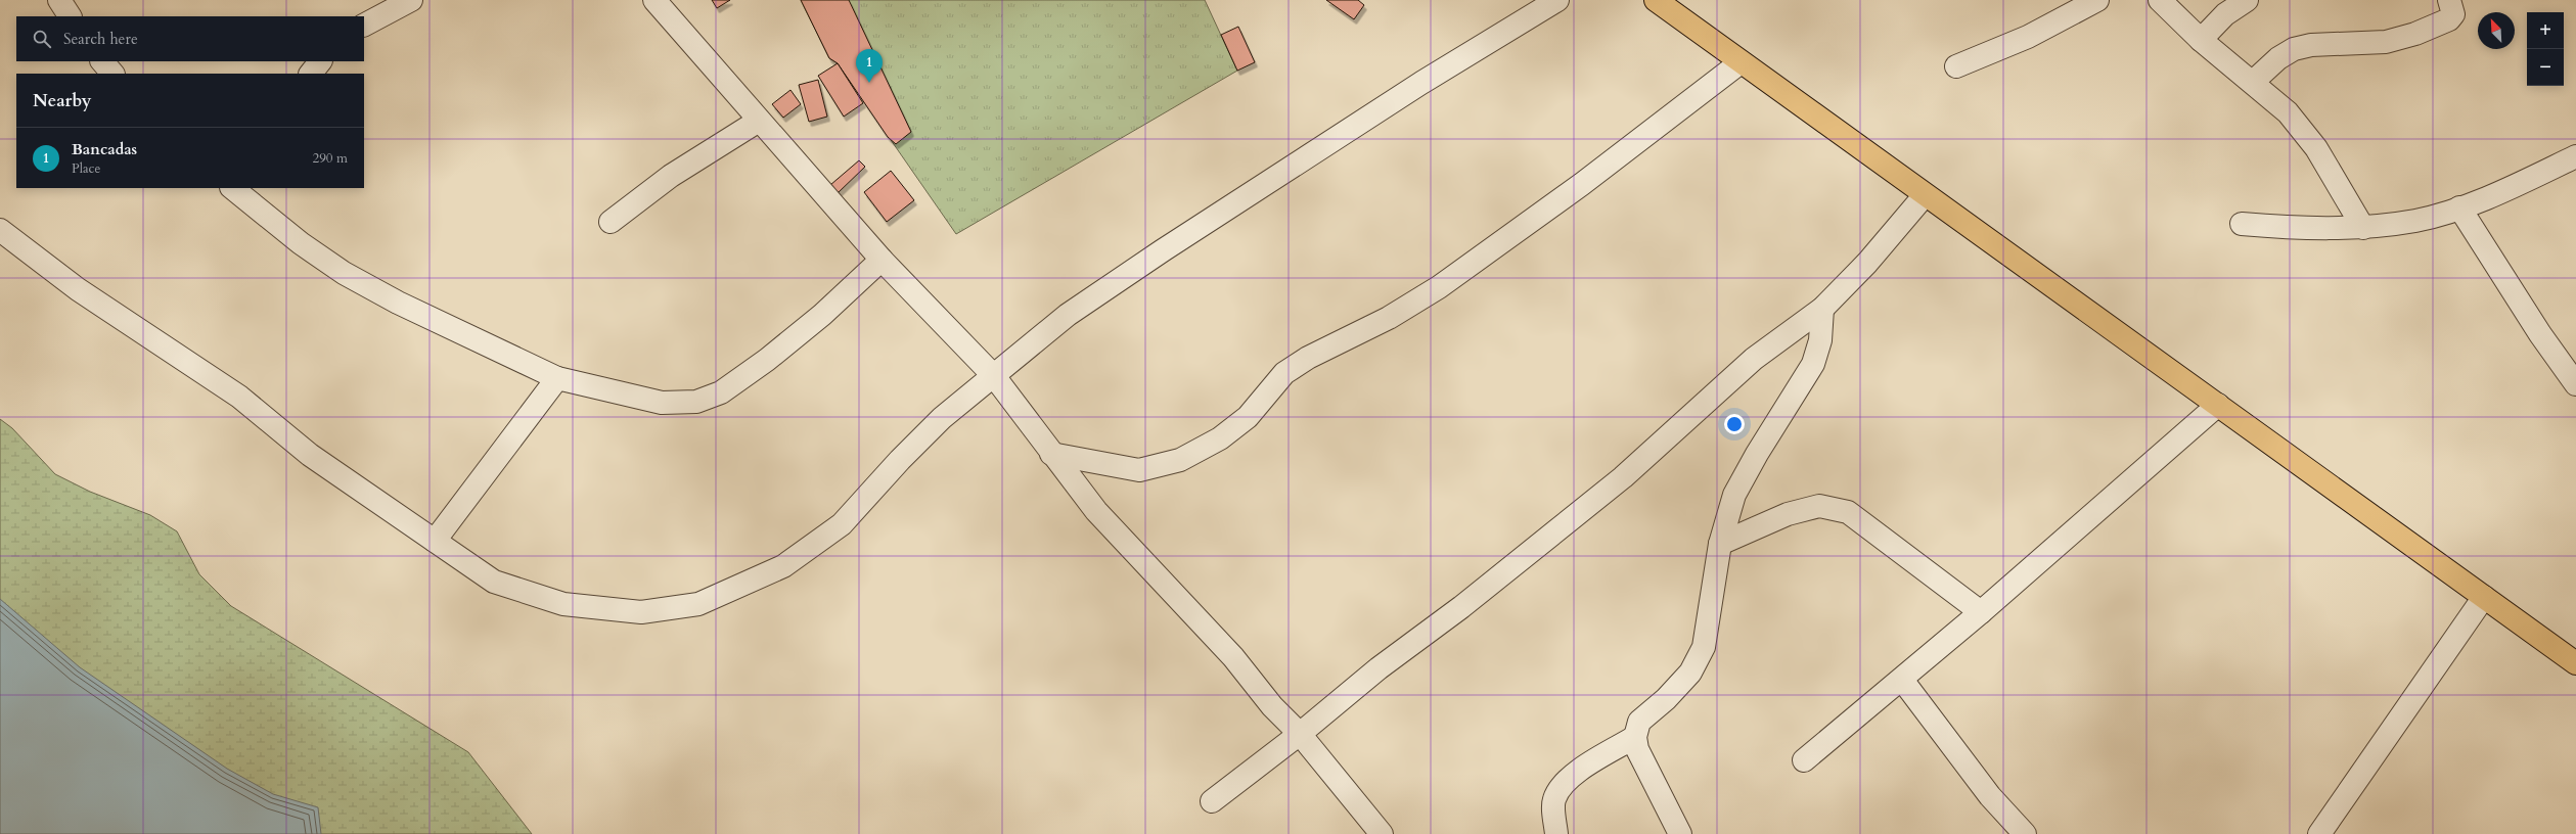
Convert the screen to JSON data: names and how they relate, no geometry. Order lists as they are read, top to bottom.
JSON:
{
  "north": "top left",
  "page": {
    "map_buttons": ["+", "−"],
    "search": "Search here",
    "pins": "1",
    "heading": "Nearby",
    "list": [
      {
        "mark": "1",
        "name": "Bancadas",
        "note": "Place",
        "value": "290 m"
      }
    ]
  }
}
